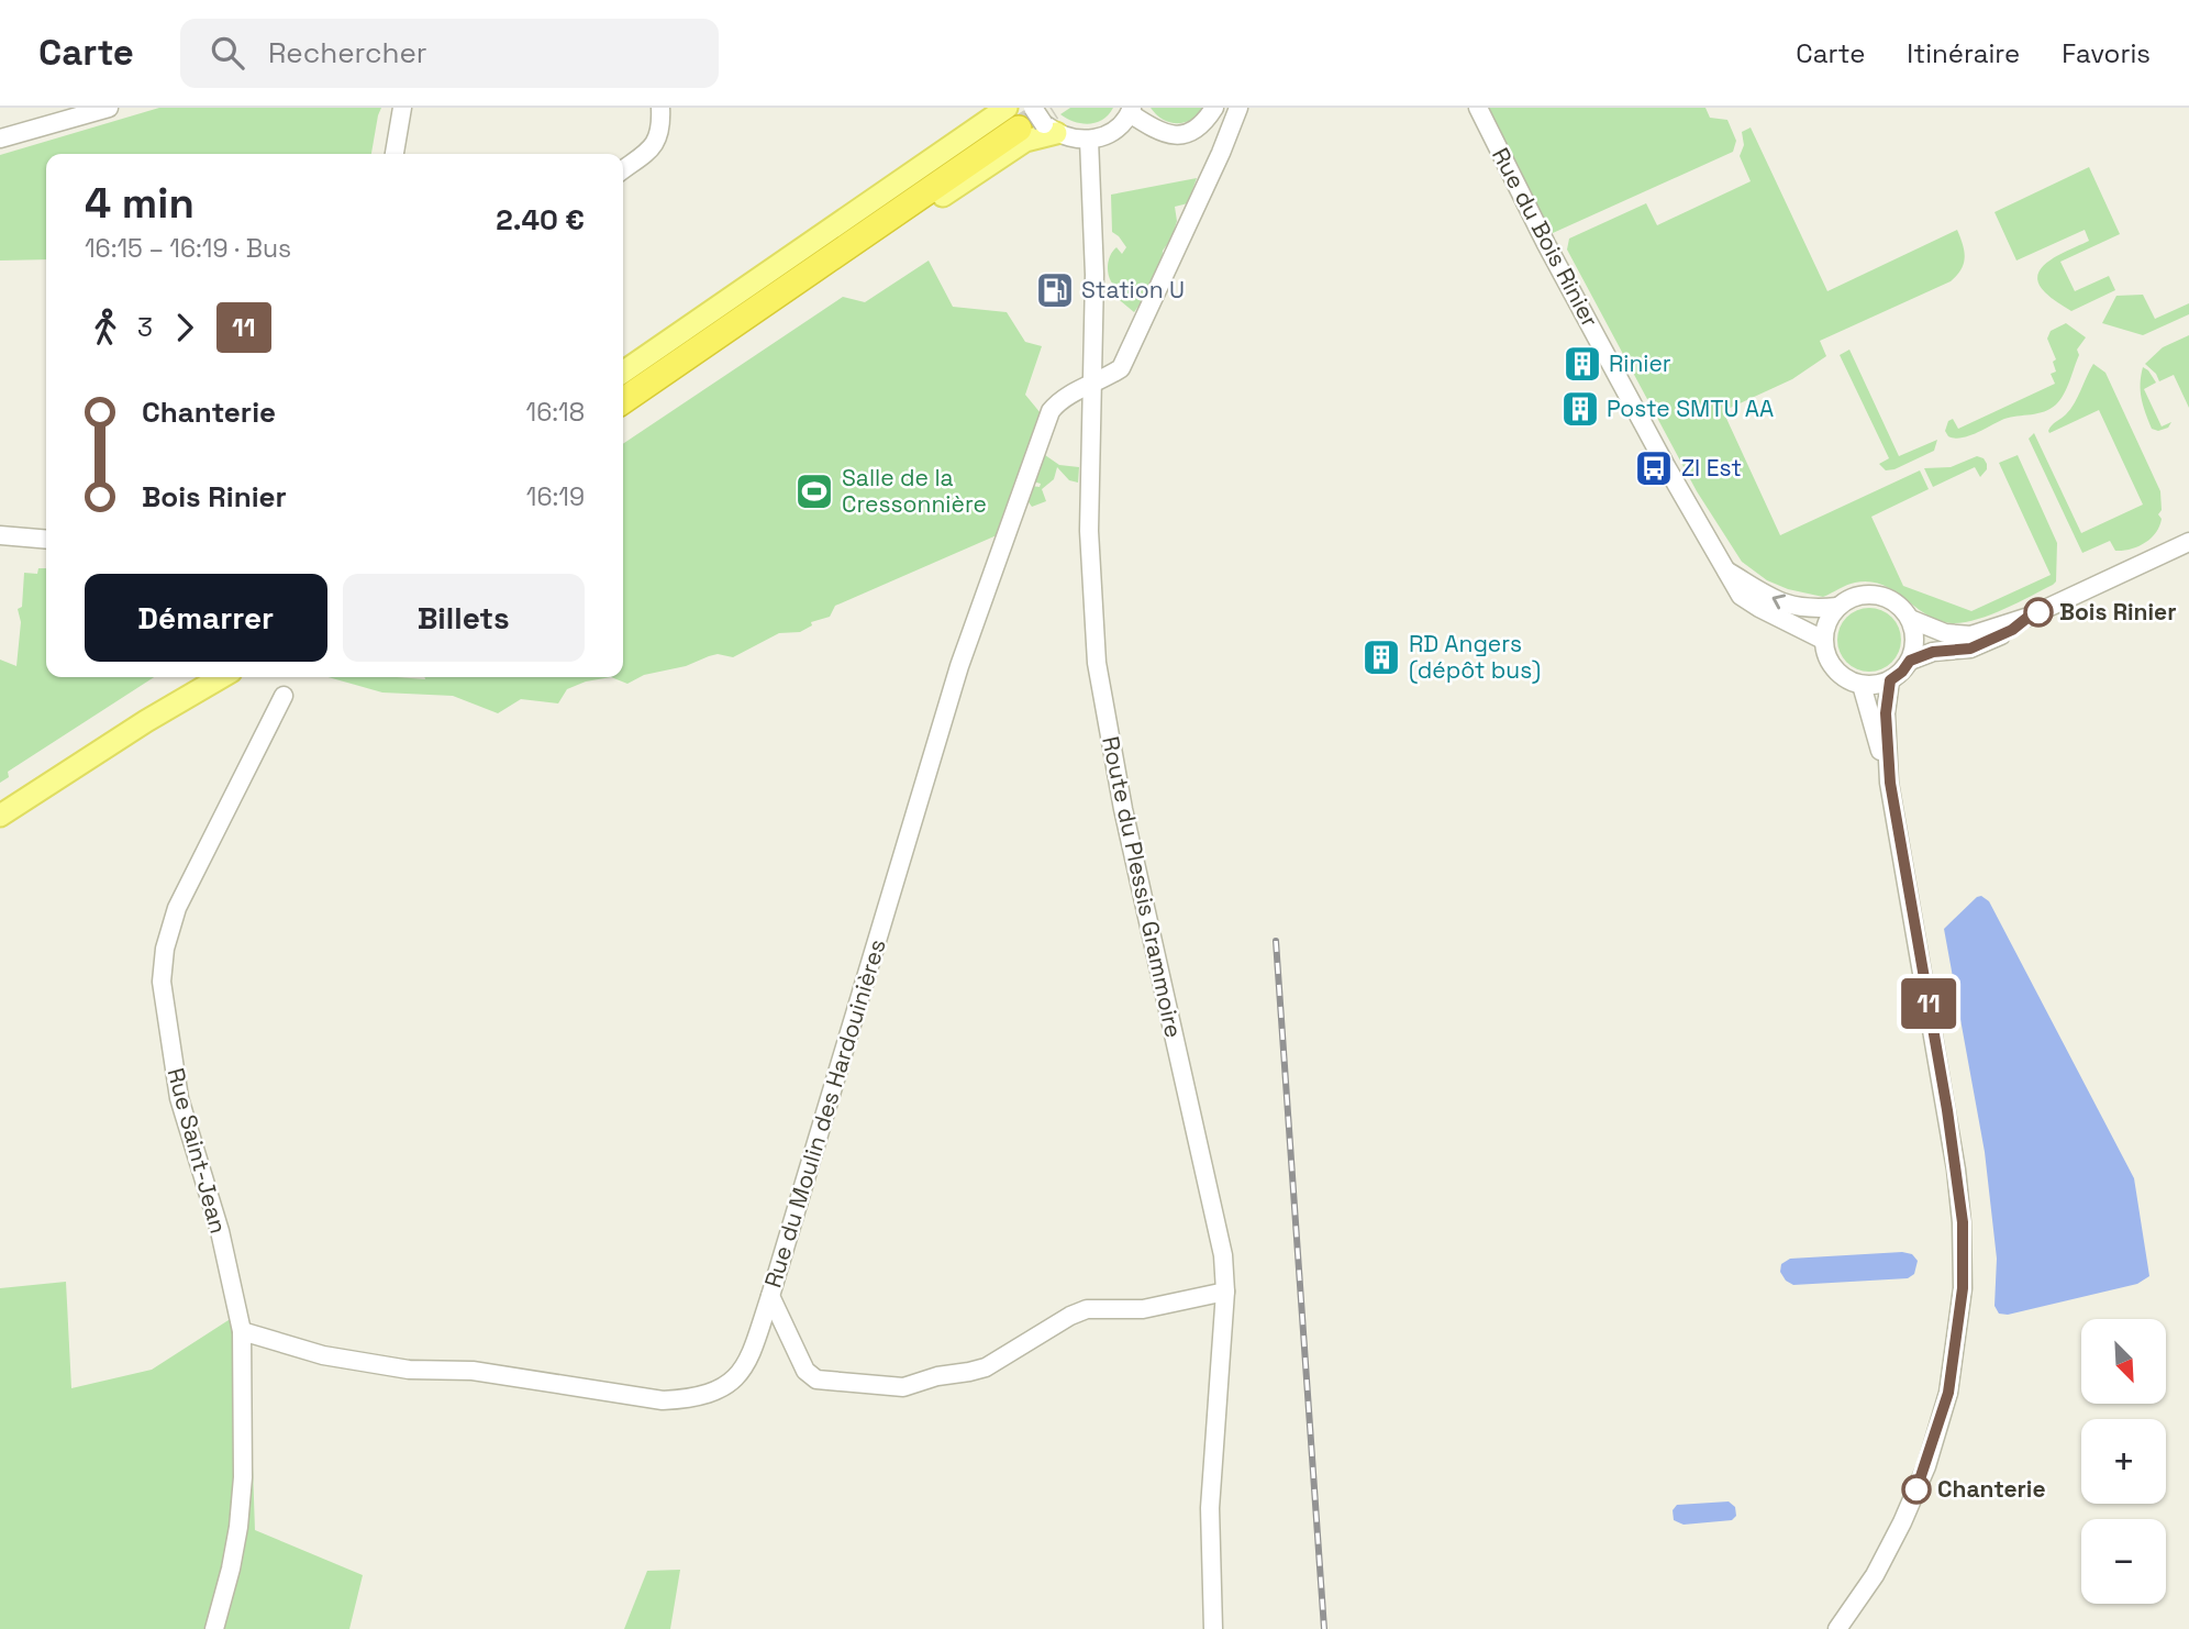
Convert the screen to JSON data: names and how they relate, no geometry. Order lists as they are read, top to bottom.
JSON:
{
  "streets": {
    "street": [
      "Rue du Bois Rinier",
      "Route du Plessis Grammoire",
      "Rue du Moulin des Hardouinières",
      "Rue Saint-Jean"
    ]
  },
  "crossings": [
    ["Route du Plessis Grammoire", "Rue du Moulin des Hardouinières"],
    ["Rue du Moulin des Hardouinières", "Rue Saint-Jean"]
  ],
  "places": {
    "fuel station": ["Station U"],
    "building": ["Rinier", "Poste SMTU AA", "RD Angers (dépôt bus)"],
    "bus stop": ["ZI Est"],
    "sports": ["Salle de la Cressonnière"],
    "other": ["Bois Rinier", "Chanterie"]
  },
  "lines": ["bus line 11"],
  "north": "bottom right",
  "page": {
    "header": "Carte",
    "search": "Rechercher",
    "nav": ["Carte", "Itinéraire", "Favoris"],
    "on_map": "11",
    "heading": ["4 min", "16:15 – 16:19 · Bus", "2.40 €"],
    "legs": ["3", "11"],
    "list": [
      {
        "name": "Chanterie",
        "value": "16:18"
      },
      {
        "name": "Bois Rinier",
        "value": "16:19"
      }
    ],
    "buttons": ["Démarrer", "Billets"],
    "map_buttons": ["+", "−"]
  }
}
